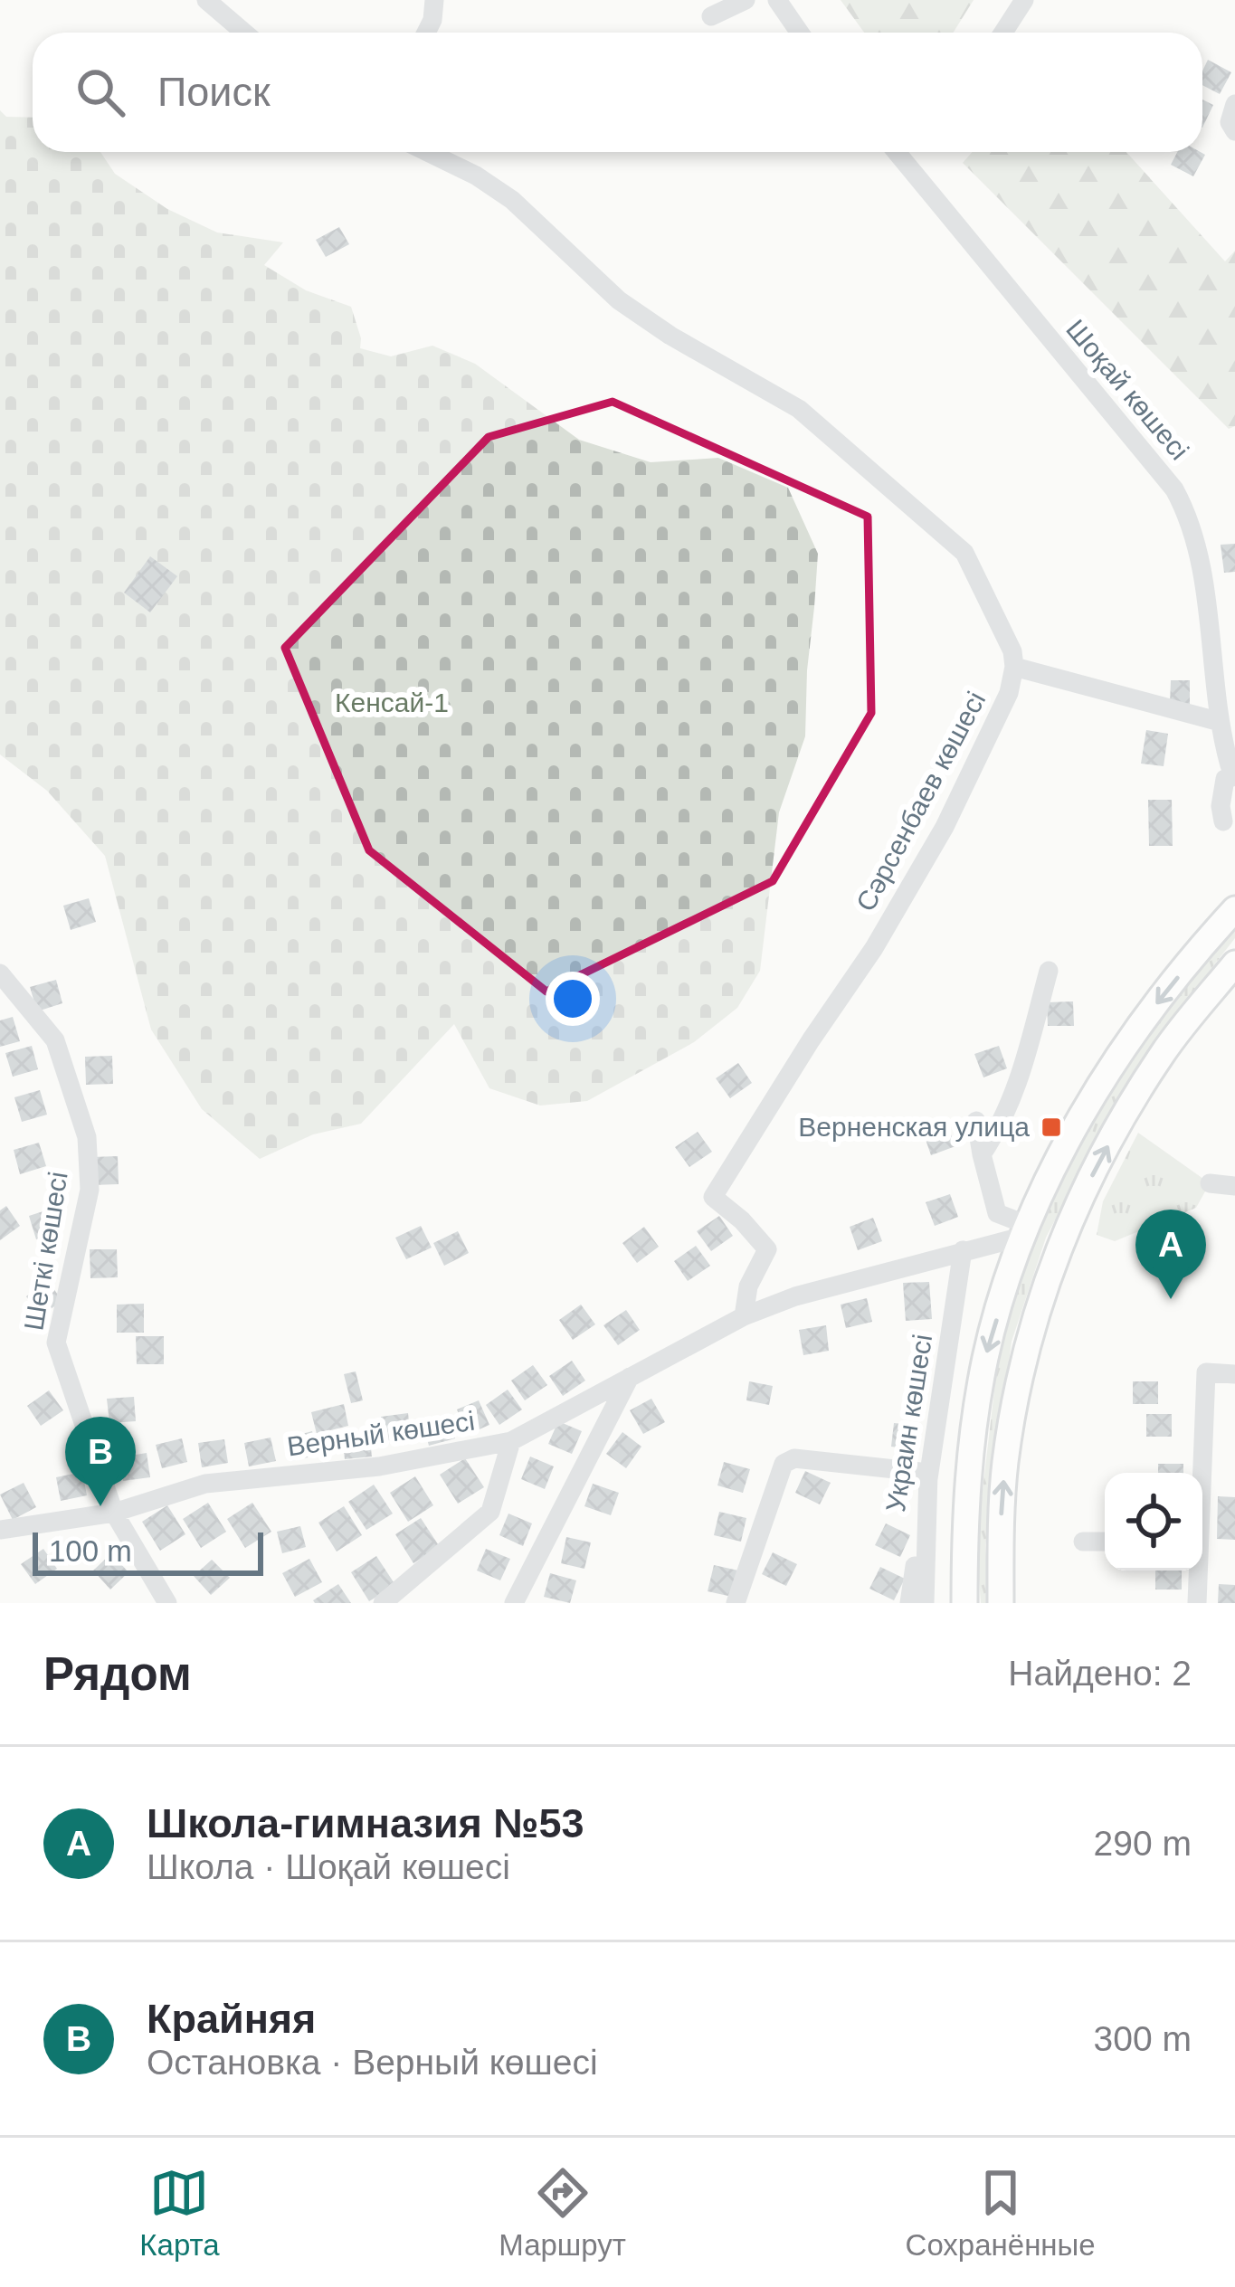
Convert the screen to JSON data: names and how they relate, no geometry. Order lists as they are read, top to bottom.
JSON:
{
  "streets": {
    "street": [
      "Шоқай көшесі",
      "Сәрсенбаев көшесі",
      "Шеткі көшесі",
      "Украин көшесі",
      "Верный көшесі"
    ]
  },
  "crossings": [
    ["Сәрсенбаев көшесі", "Верный көшесі"],
    ["Шеткі көшесі", "Верный көшесі"],
    ["Украин көшесі", "Верный көшесі"]
  ],
  "parks": ["Кенсай-1"],
  "places": {
    "transit": ["Верненская улица"]
  },
  "scale_bar": "100 m",
  "page": {
    "search": "Поиск",
    "pins": ["A", "B"],
    "scale": "100 m",
    "heading": ["Рядом", "Найдено: 2"],
    "list": [
      {
        "mark": "A",
        "name": "Школа-гимназия №53",
        "note": "Школа · Шоқай көшесі",
        "value": "290 m"
      },
      {
        "mark": "B",
        "name": "Крайняя",
        "note": "Остановка · Верный көшесі",
        "value": "300 m"
      }
    ],
    "nav": ["Карта", "Маршрут", "Сохранённые"]
  }
}
